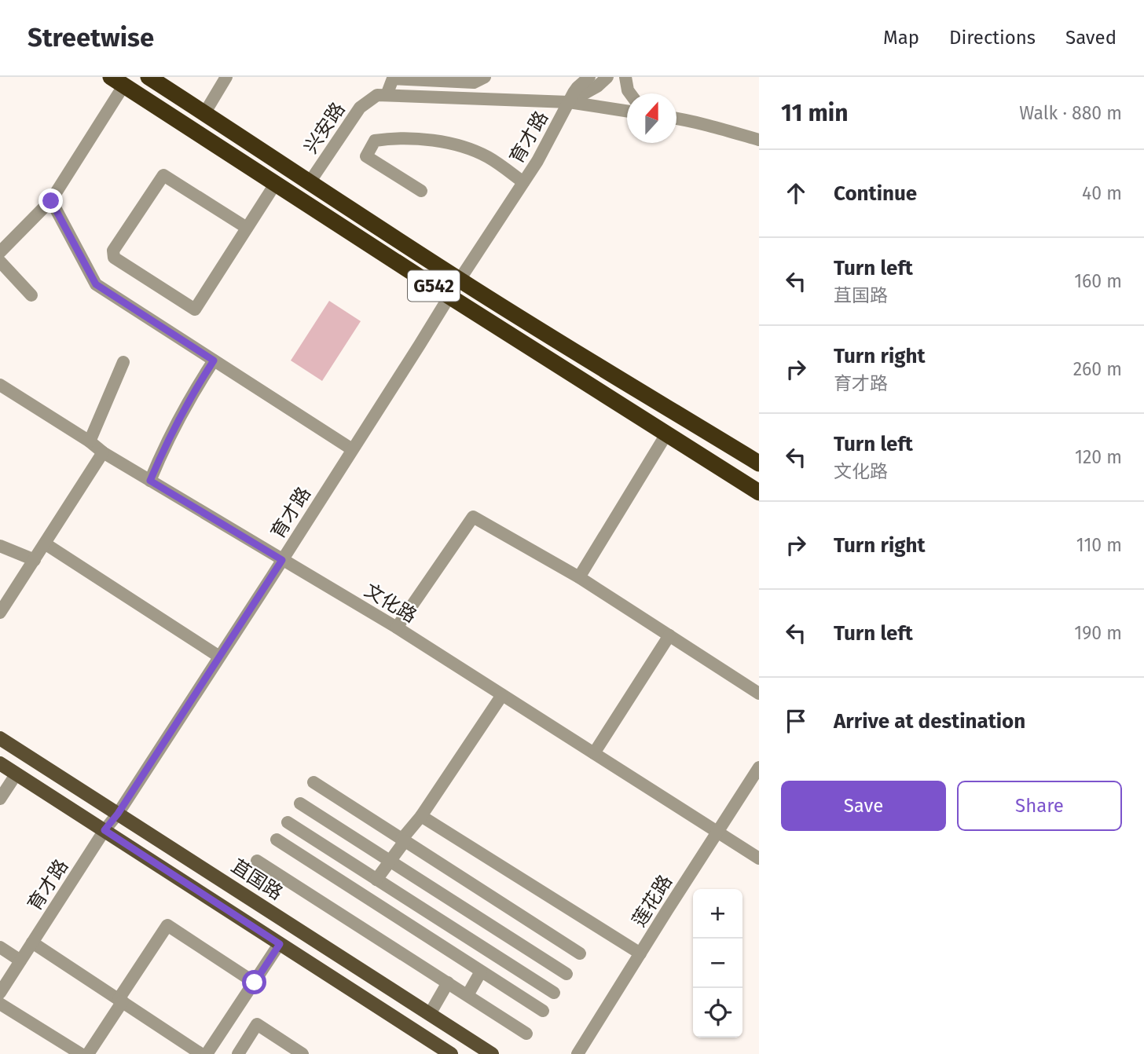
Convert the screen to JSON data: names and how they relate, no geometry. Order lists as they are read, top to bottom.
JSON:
{
  "streets": {
    "highway": ["G542"],
    "main road": ["苴国路"],
    "street": [
      "兴安路",
      "育才路",
      "文化路",
      "莲花路"
    ]
  },
  "crossings": [
    ["兴安路", "育才路"],
    ["兴安路", "G542"],
    ["育才路", "G542"],
    ["育才路", "文化路"],
    ["育才路", "苴国路"],
    ["文化路", "莲花路"]
  ],
  "north": "top",
  "page": {
    "header": "Streetwise",
    "nav": ["Map", "Directions", "Saved"],
    "heading": ["11 min", "Walk · 880 m"],
    "list": [
      ["Continue", "40 m"],
      ["Turn left", "苴国路", "160 m"],
      ["Turn right", "育才路", "260 m"],
      ["Turn left", "文化路", "120 m"],
      ["Turn right", "110 m"],
      ["Turn left", "190 m"],
      "Arrive at destination"
    ],
    "buttons": ["Save", "Share"],
    "map_buttons": ["+", "−"]
  }
}
